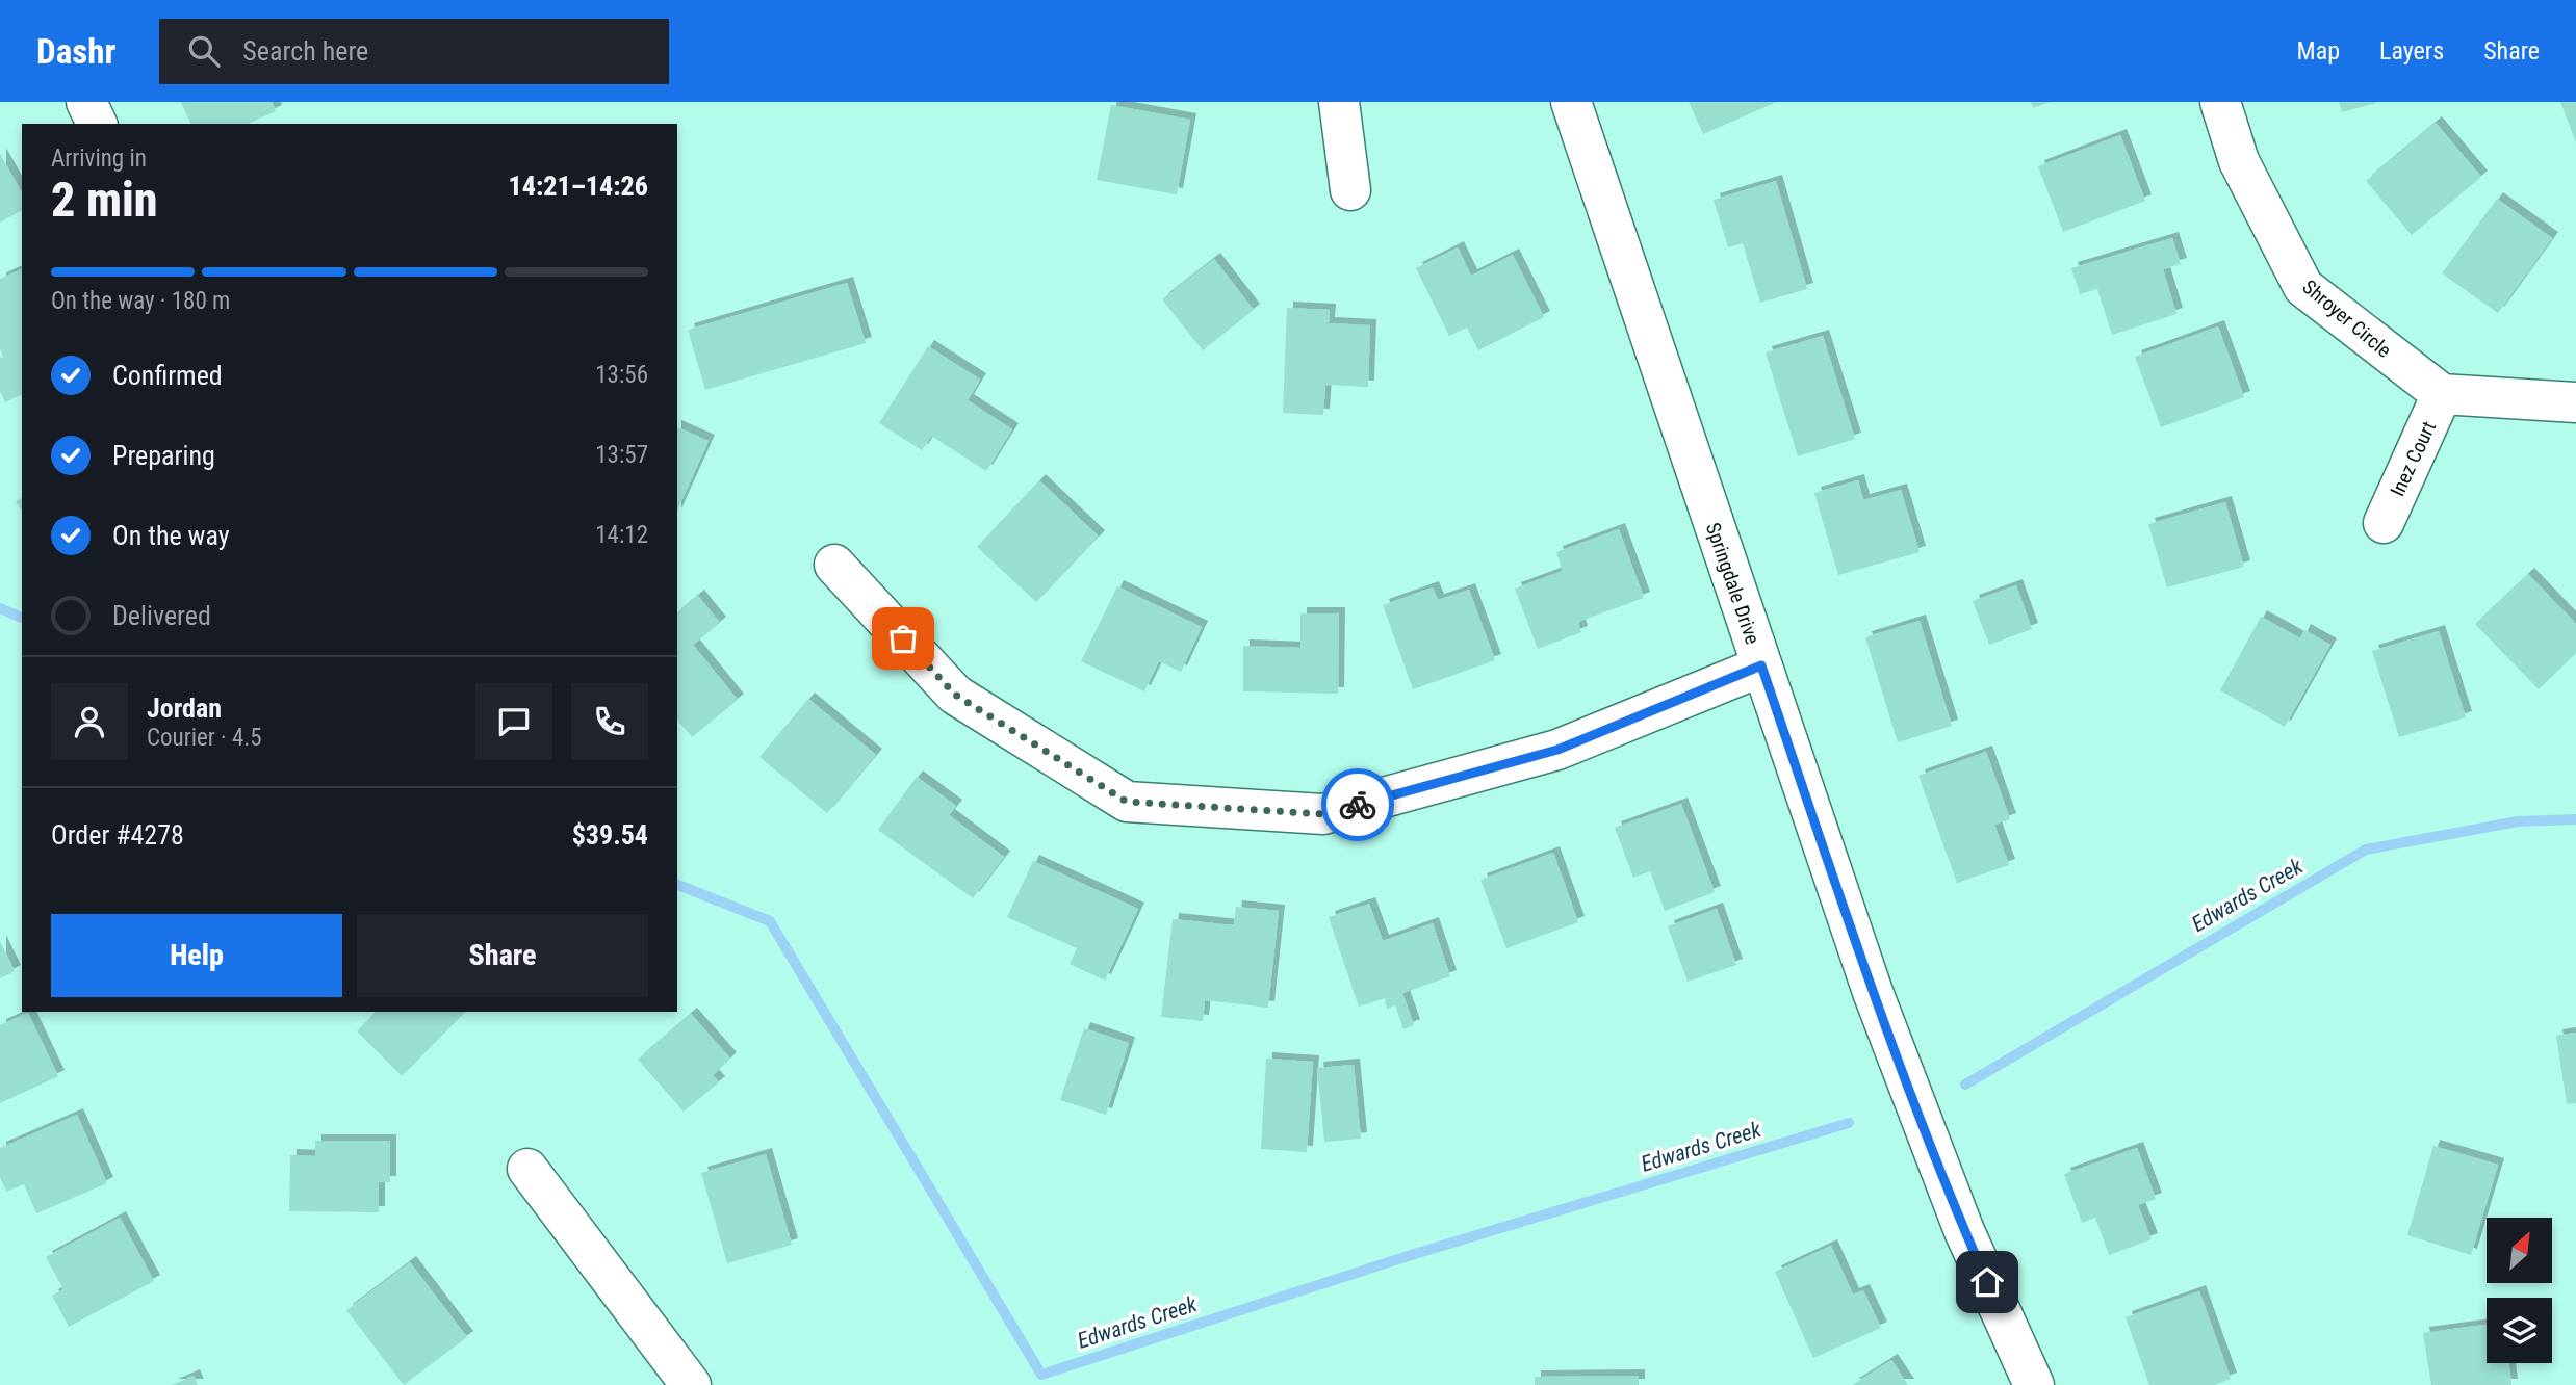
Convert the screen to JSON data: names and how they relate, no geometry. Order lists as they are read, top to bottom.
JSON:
{
  "streets": {
    "street": ["Shroyer Circle", "Inez Court", "Springdale Drive"]
  },
  "crossings": [
    ["Shroyer Circle", "Inez Court"]
  ],
  "water": ["Edwards Creek"],
  "north": "top right",
  "page": {
    "header": "Dashr",
    "search": "Search here",
    "nav": ["Map", "Layers", "Share"],
    "heading": ["2 min", "Arriving in", "14:21–14:26"],
    "panel": [
      "Jordan",
      "Courier · 4.5",
      "Order #4278",
      "$39.54"
    ],
    "bar": "On the way · 180 m",
    "list": [
      ["Confirmed", "13:56"],
      ["Preparing", "13:57"],
      ["On the way", "14:12"],
      "Delivered"
    ],
    "buttons": ["Help", "Share"]
  }
}
